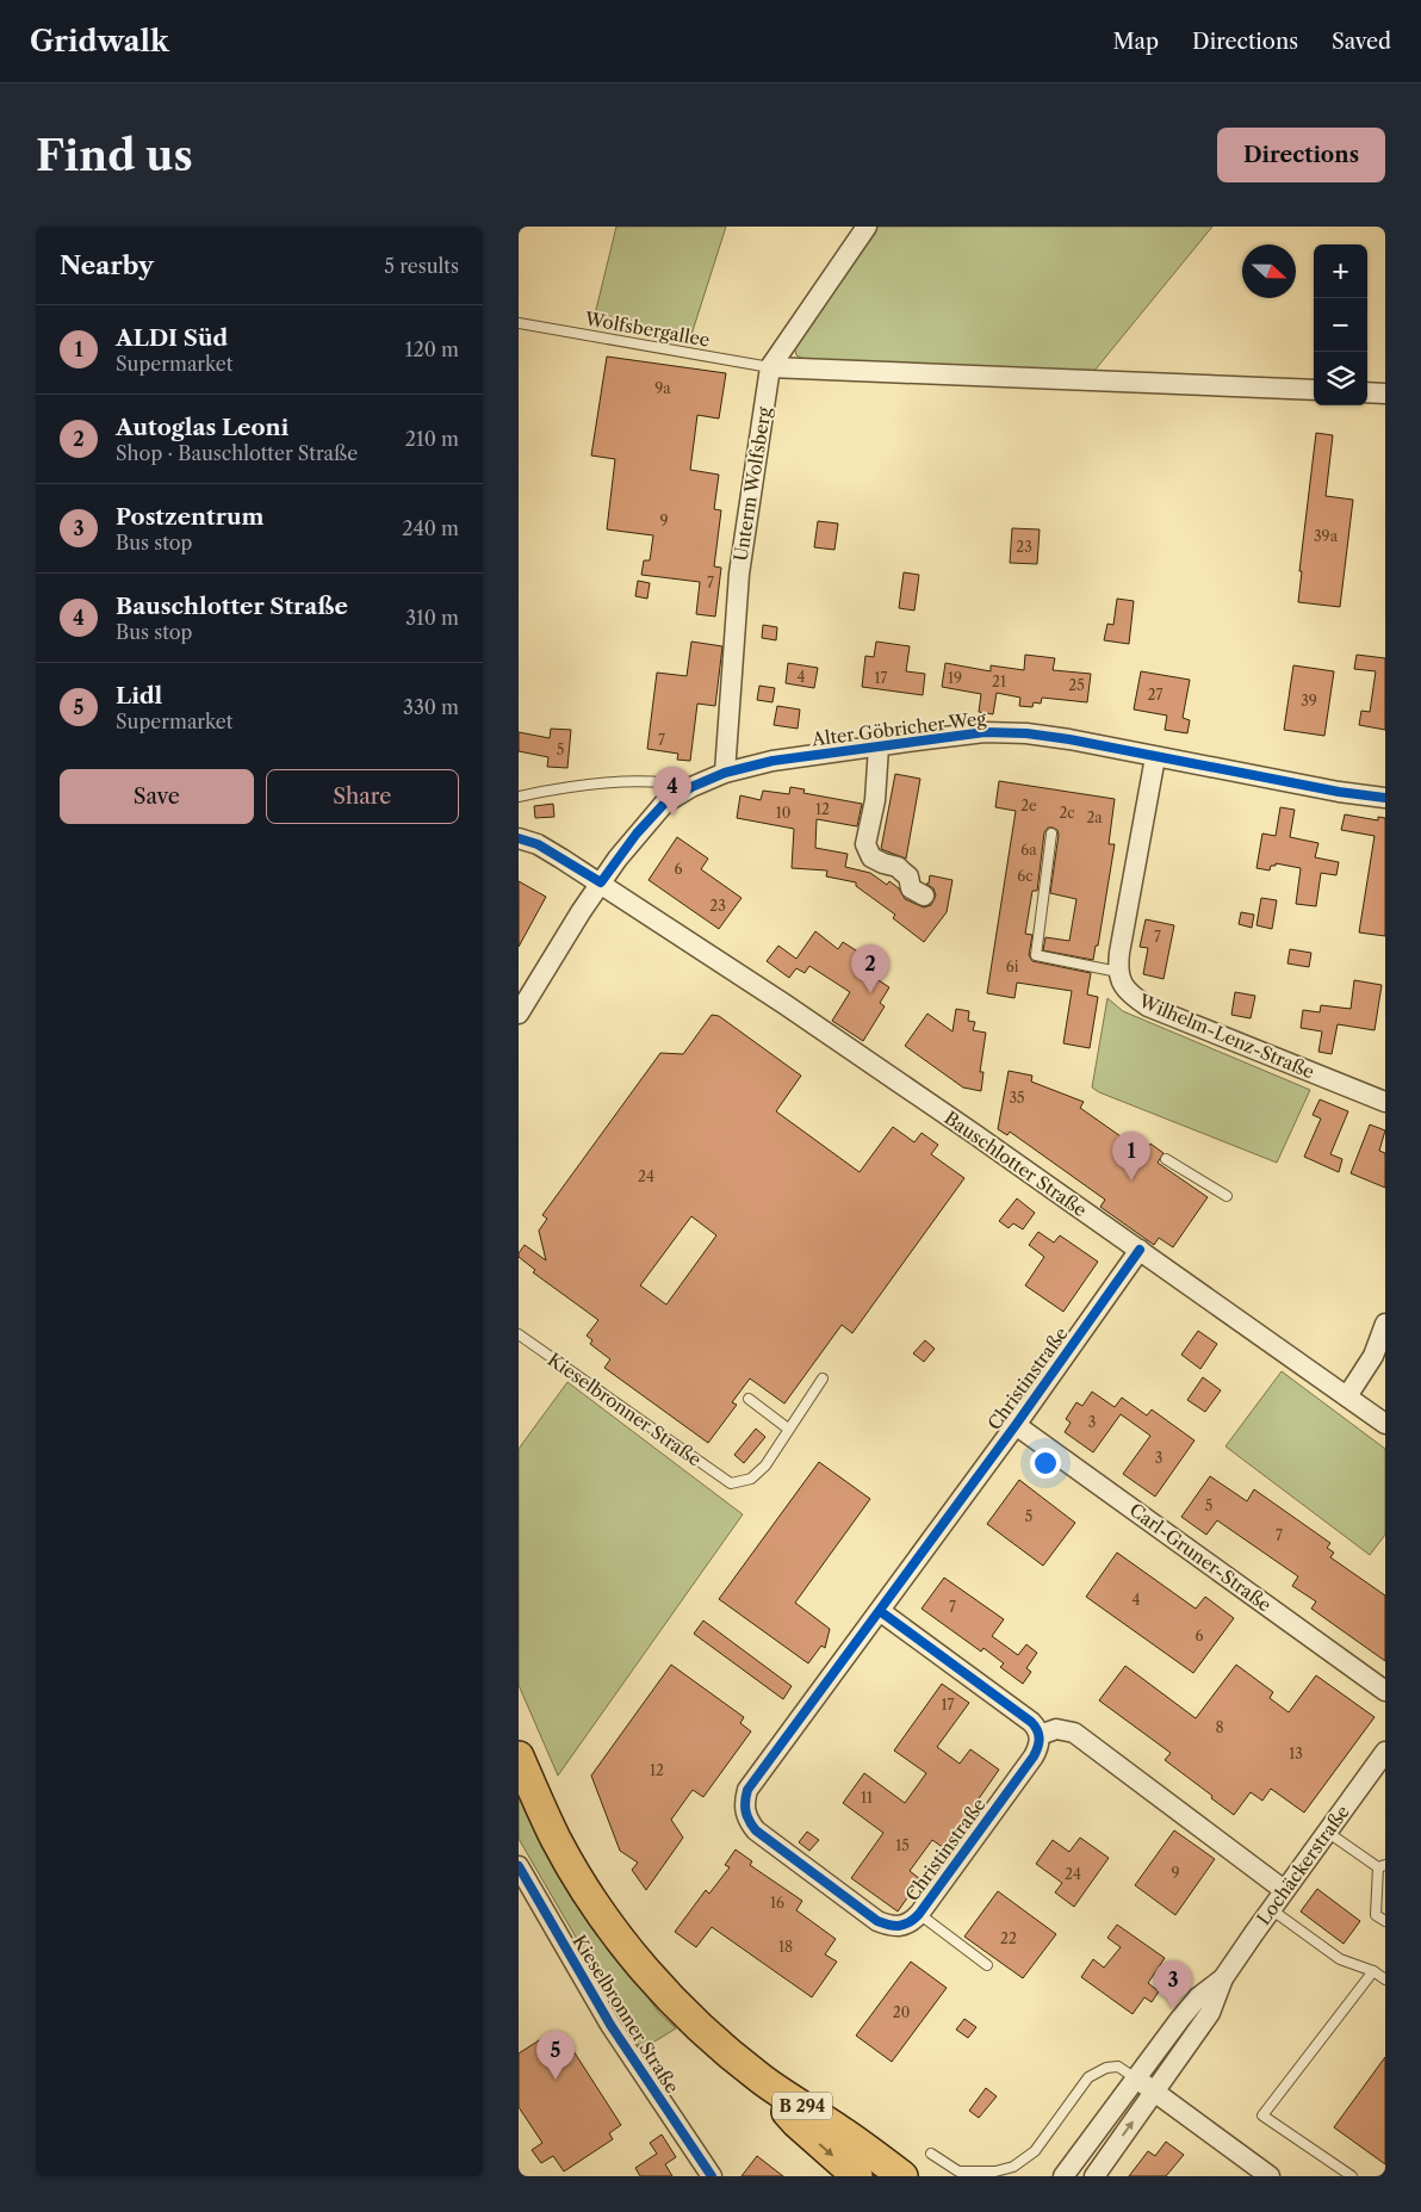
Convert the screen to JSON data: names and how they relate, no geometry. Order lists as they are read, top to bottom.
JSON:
{
  "streets": {
    "main road": ["B 294"],
    "street": [
      "Unterm Wolfsberg",
      "Alter Göbricher Weg",
      "Wilhelm-Lenz-Straße",
      "Bauschlotter Straße",
      "Christinstraße",
      "Kieselbronner Straße",
      "Carl-Gruner-Straße",
      "Lochäckerstraße"
    ],
    "lane": ["Wolfsbergallee"]
  },
  "crossings": [
    ["Wolfsbergallee", "Unterm Wolfsberg"],
    ["Unterm Wolfsberg", "Alter Göbricher Weg"],
    ["Alter Göbricher Weg", "Bauschlotter Straße"],
    ["Bauschlotter Straße", "Christinstraße"],
    ["Christinstraße", "Carl-Gruner-Straße"]
  ],
  "house_numbers": [
    "9a",
    "9",
    "39a",
    "23",
    "7",
    "4",
    "17",
    "19",
    "21",
    "25",
    "27",
    "39",
    "7",
    "5",
    "2e",
    "12",
    "10",
    "2c",
    "2a",
    "6a",
    "6",
    "6c",
    "23",
    "7",
    "6i",
    "35",
    "24",
    "3",
    "3",
    "5",
    "5",
    "7",
    "4",
    "7",
    "6",
    "17",
    "8",
    "13",
    "12",
    "11",
    "15",
    "9",
    "24",
    "16",
    "22",
    "18",
    "20"
  ],
  "north": "right",
  "page": {
    "header": "Gridwalk",
    "nav": ["Map", "Directions", "Saved"],
    "buttons": [
      "Directions",
      ["Save", "Share"]
    ],
    "title": "Find us",
    "heading": ["Nearby", "5 results"],
    "map_buttons": ["+", "−"],
    "list": [
      {
        "mark": "1",
        "name": "ALDI Süd",
        "note": "Supermarket",
        "value": "120 m"
      },
      {
        "mark": "2",
        "name": "Autoglas Leoni",
        "note": "Shop · Bauschlotter Straße",
        "value": "210 m"
      },
      {
        "mark": "3",
        "name": "Postzentrum",
        "note": "Bus stop",
        "value": "240 m"
      },
      {
        "mark": "4",
        "name": "Bauschlotter Straße",
        "note": "Bus stop",
        "value": "310 m"
      },
      {
        "mark": "5",
        "name": "Lidl",
        "note": "Supermarket",
        "value": "330 m"
      }
    ],
    "pins": [
      "4",
      "2",
      "1",
      "3",
      "5"
    ]
  }
}
